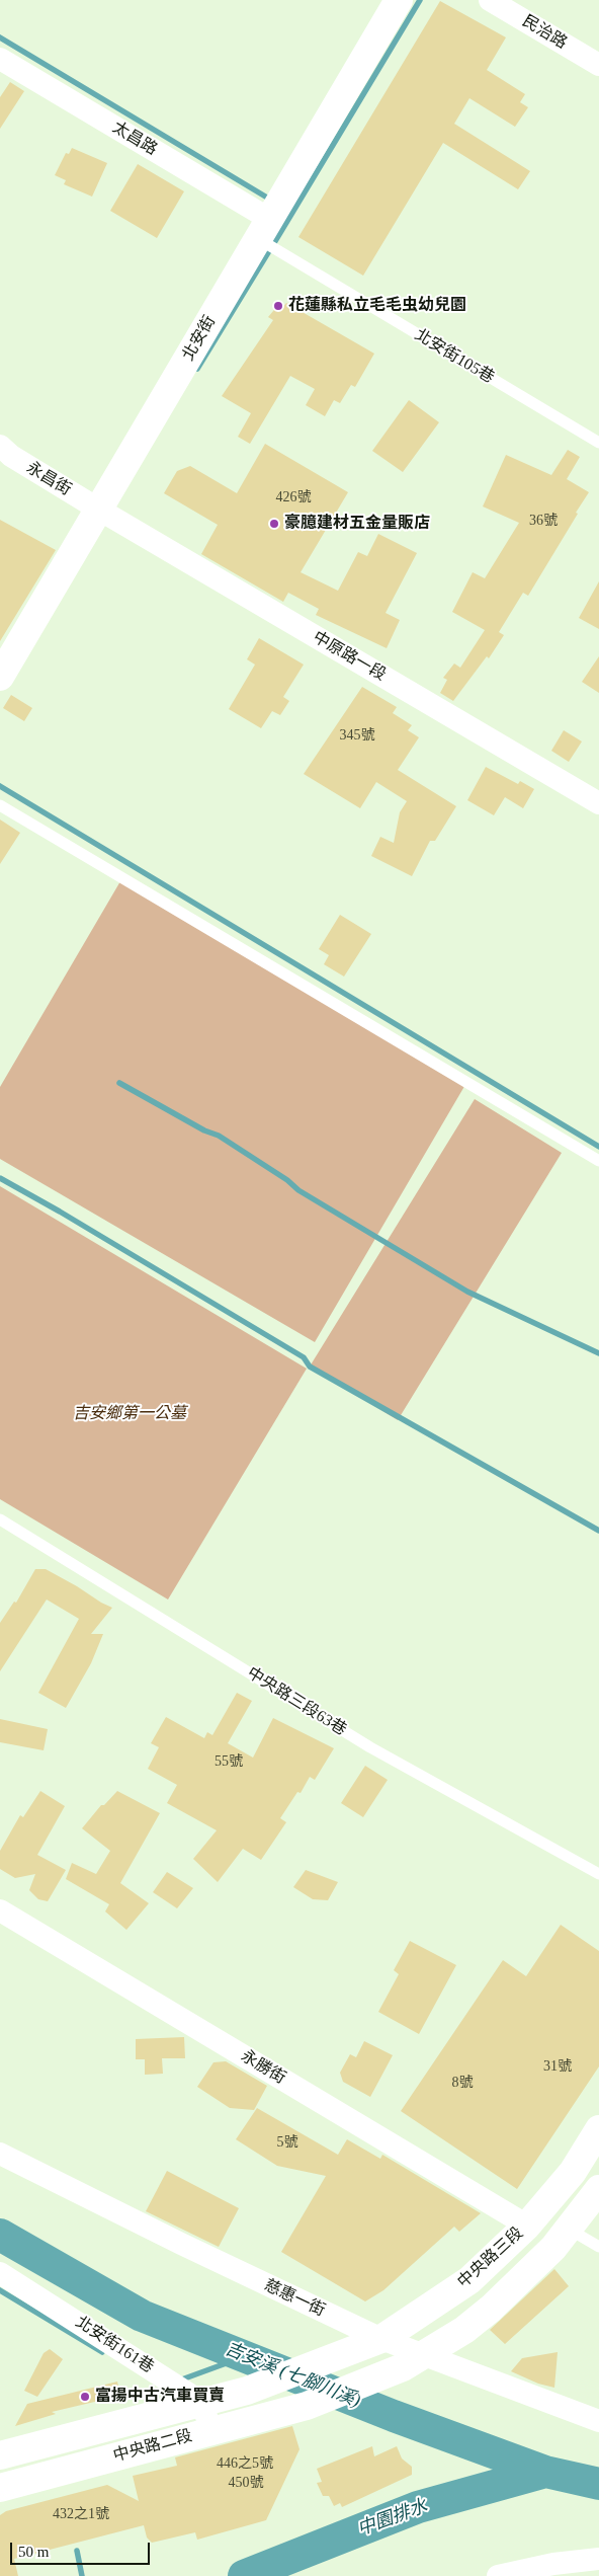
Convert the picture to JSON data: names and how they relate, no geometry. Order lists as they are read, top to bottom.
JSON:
{
  "streets": {
    "street": [
      "民治路",
      "太昌路",
      "北安街",
      "永昌街",
      "中原路一段",
      "永勝街",
      "中央路三段",
      "慈惠一街",
      "北安街161巷",
      "中央路二段"
    ],
    "lane": ["北安街105巷", "中央路三段63巷"]
  },
  "crossings": [
    ["太昌路", "北安街"],
    ["太昌路", "北安街105巷"],
    ["北安街", "北安街105巷"],
    ["北安街", "永昌街"],
    ["北安街", "中原路一段"],
    ["永昌街", "中原路一段"],
    ["永勝街", "中央路三段"],
    ["中央路三段", "慈惠一街"],
    ["中央路三段", "中央路二段"],
    ["慈惠一街", "中央路二段"],
    ["北安街161巷", "中央路二段"]
  ],
  "water": ["吉安溪 (七腳川溪)", "中園排水"],
  "parks": ["吉安鄉第一公墓"],
  "places": ["花蓮縣私立毛毛虫幼兒園", "豪臆建材五金量販店", "富揚中古汽車買賣"],
  "house_numbers": [
    "426號",
    "36號",
    "345號",
    "55號",
    "31號",
    "8號",
    "5號",
    "446之5號",
    "450號",
    "432之1號"
  ],
  "scale_bar": "50 m"
}
